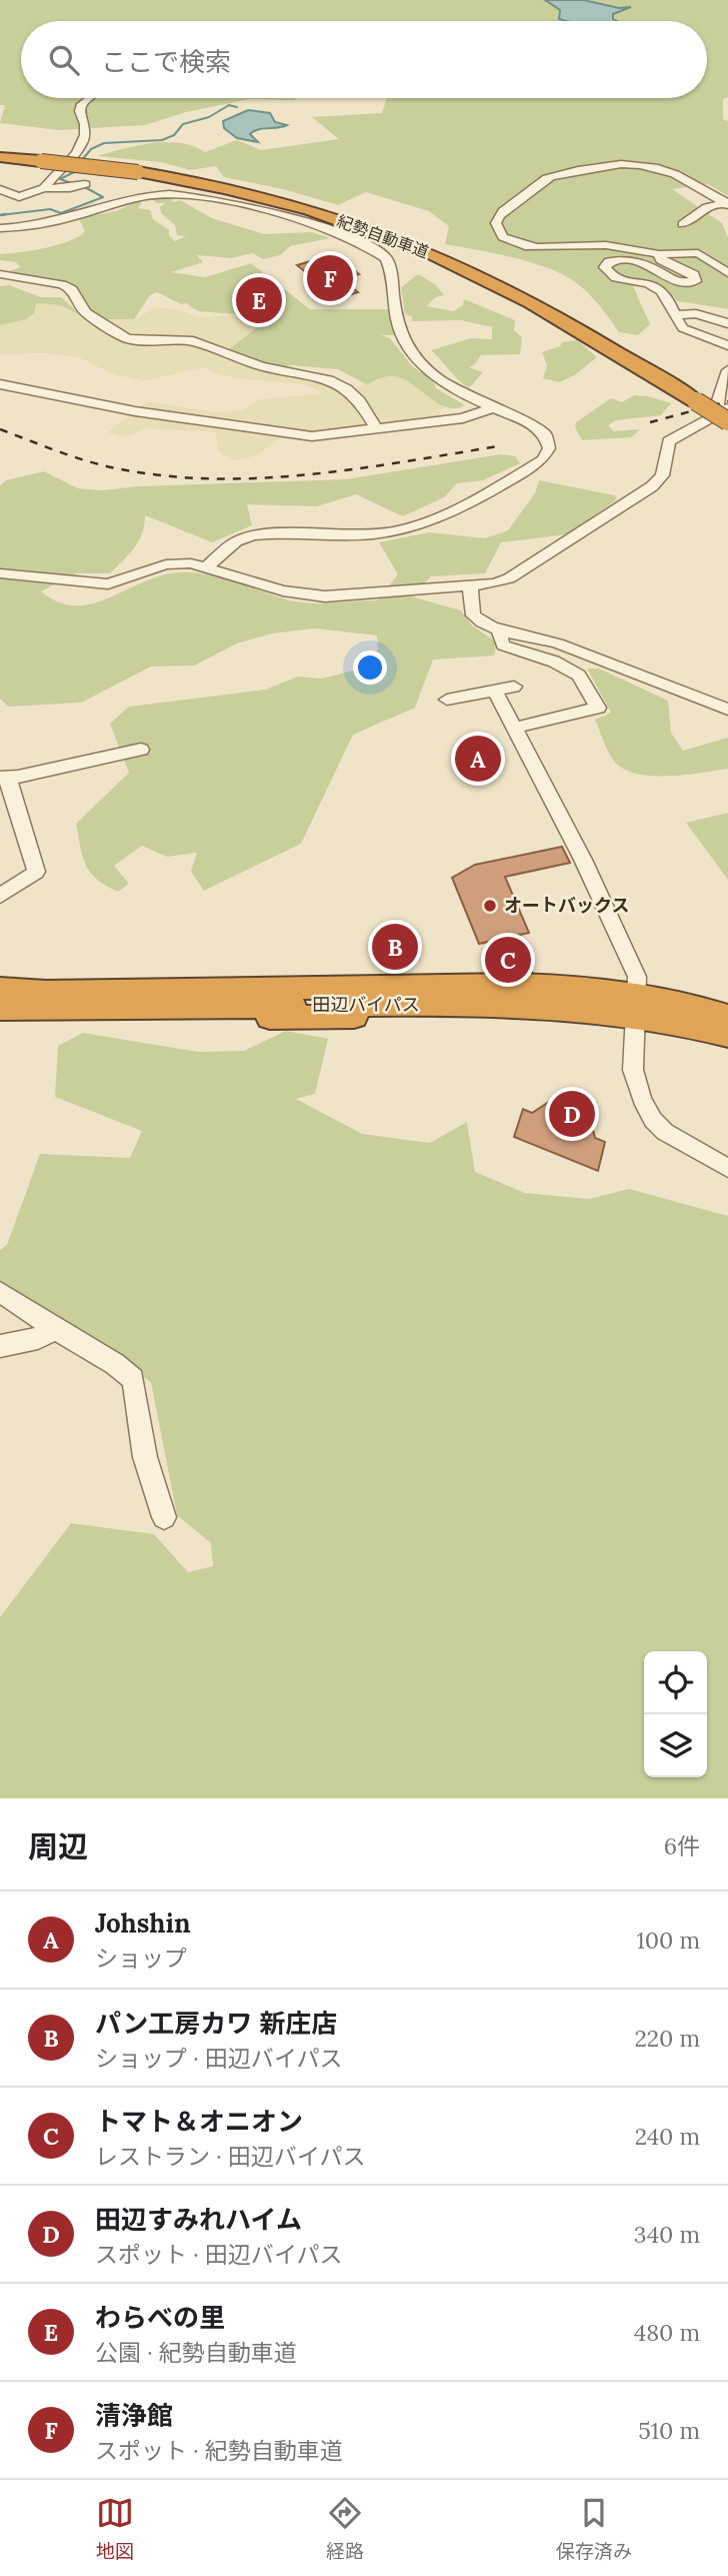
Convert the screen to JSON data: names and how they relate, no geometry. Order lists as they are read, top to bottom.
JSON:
{
  "streets": {
    "highway": ["紀勢自動車道", "田辺バイパス"]
  },
  "places": ["オートバックス"],
  "page": {
    "search": "ここで検索",
    "pins": [
      "F",
      "E",
      "A",
      "B",
      "C",
      "D"
    ],
    "heading": ["周辺", "6件"],
    "list": [
      {
        "mark": "A",
        "name": "Johshin",
        "note": "ショップ",
        "value": "100 m"
      },
      {
        "mark": "B",
        "name": "パン工房カワ 新庄店",
        "note": "ショップ · 田辺バイパス",
        "value": "220 m"
      },
      {
        "mark": "C",
        "name": "トマト＆オニオン",
        "note": "レストラン · 田辺バイパス",
        "value": "240 m"
      },
      {
        "mark": "D",
        "name": "田辺すみれハイム",
        "note": "スポット · 田辺バイパス",
        "value": "340 m"
      },
      {
        "mark": "E",
        "name": "わらべの里",
        "note": "公園 · 紀勢自動車道",
        "value": "480 m"
      },
      {
        "mark": "F",
        "name": "清浄館",
        "note": "スポット · 紀勢自動車道",
        "value": "510 m"
      }
    ],
    "nav": ["地図", "経路", "保存済み"]
  }
}
